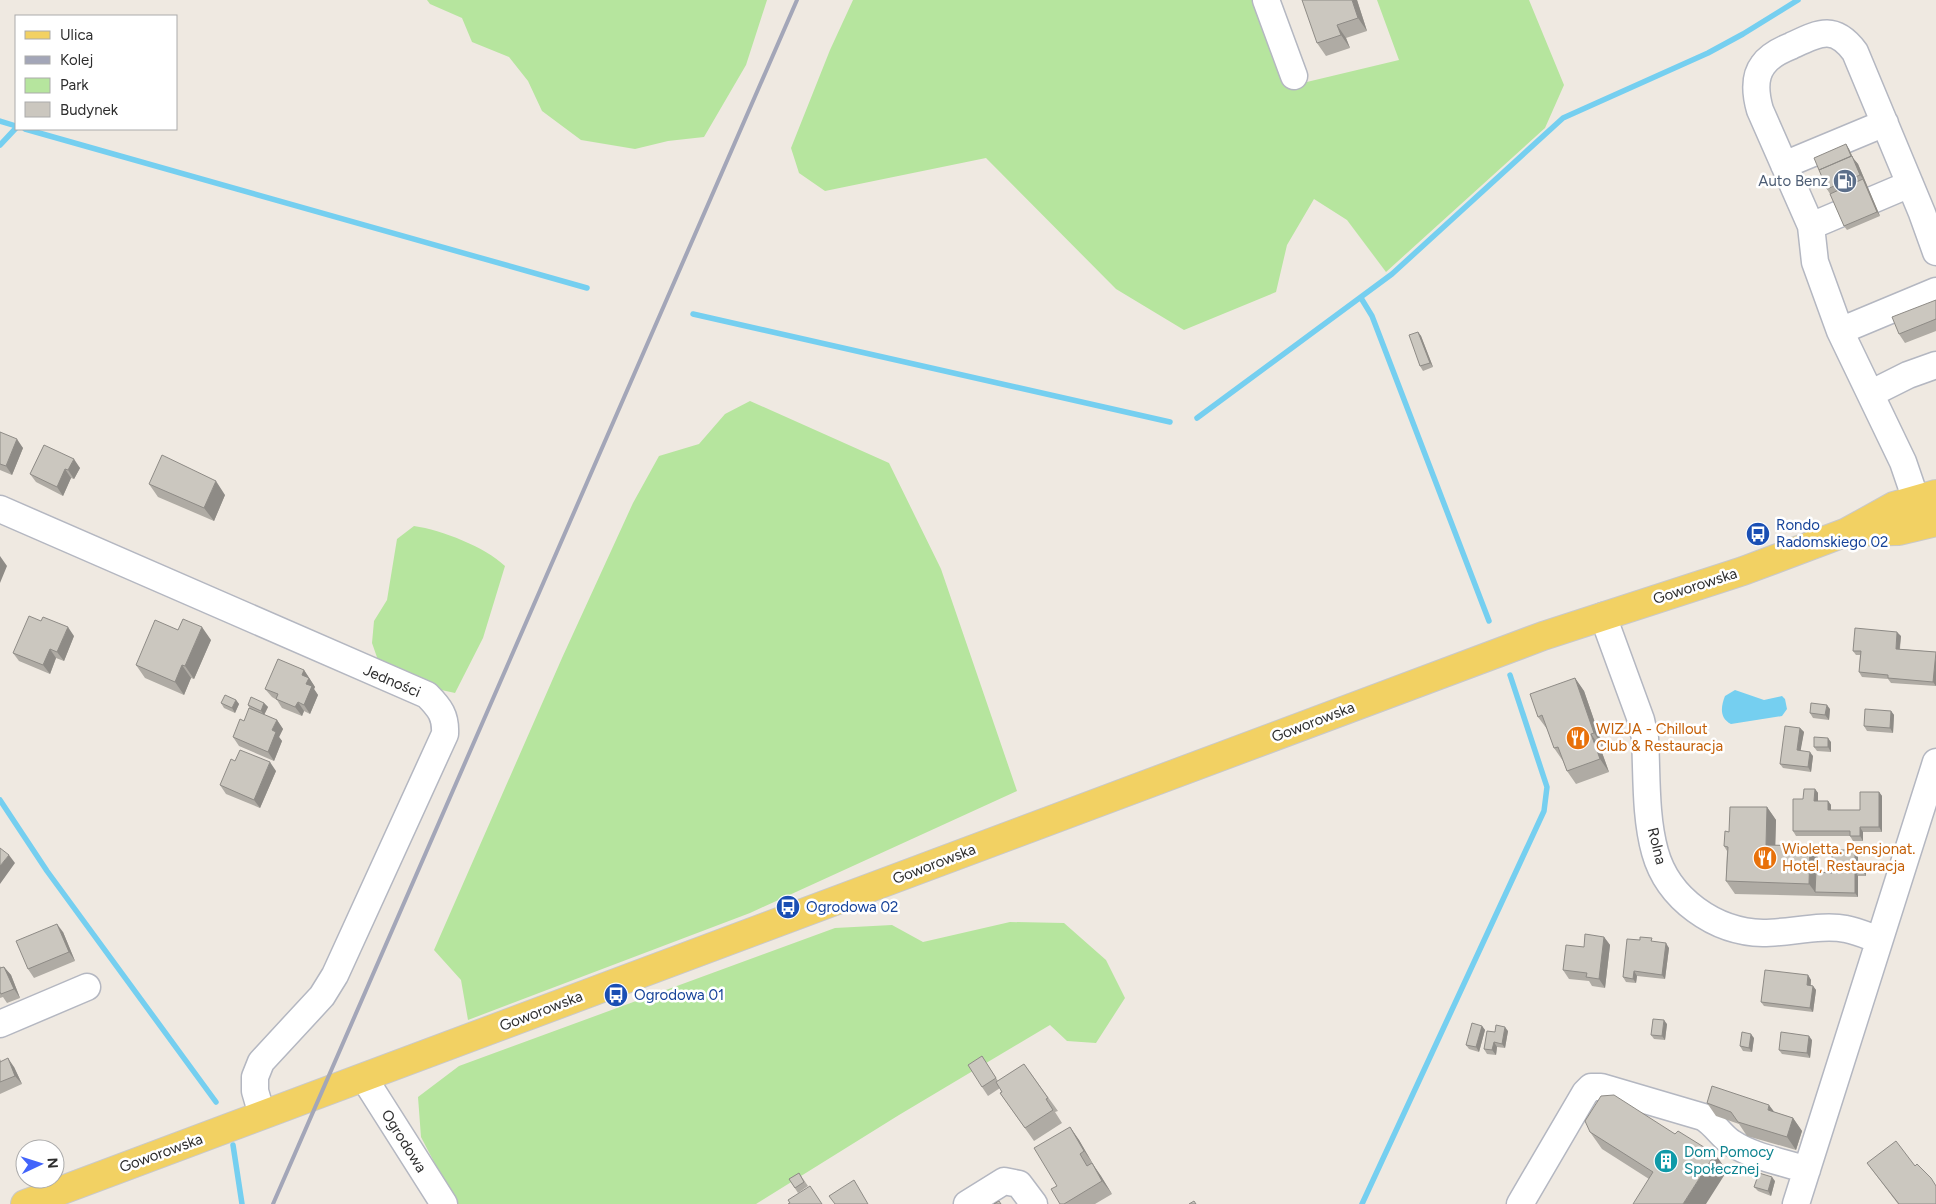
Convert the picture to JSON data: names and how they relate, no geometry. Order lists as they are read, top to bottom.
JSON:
{
  "streets": {
    "main road": ["Goworowska"],
    "street": ["Jedności", "Rolna", "Ogrodowa"]
  },
  "crossings": [
    ["Goworowska", "Jedności"],
    ["Goworowska", "Rolna"],
    ["Goworowska", "Ogrodowa"]
  ],
  "places": {
    "fuel station": ["Auto Benz"],
    "bus stop": ["Rondo Radomskiego 02", "Ogrodowa 02", "Ogrodowa 01"],
    "restaurant": ["WIZJA - Chillout Club & Restauracja", "Wioletta. Pensjonat. Hotel, Restauracja"],
    "building": ["Dom Pomocy Społecznej"]
  },
  "legend": [
    "Ulica",
    "Kolej",
    "Park",
    "Budynek"
  ],
  "north": "right"
}
